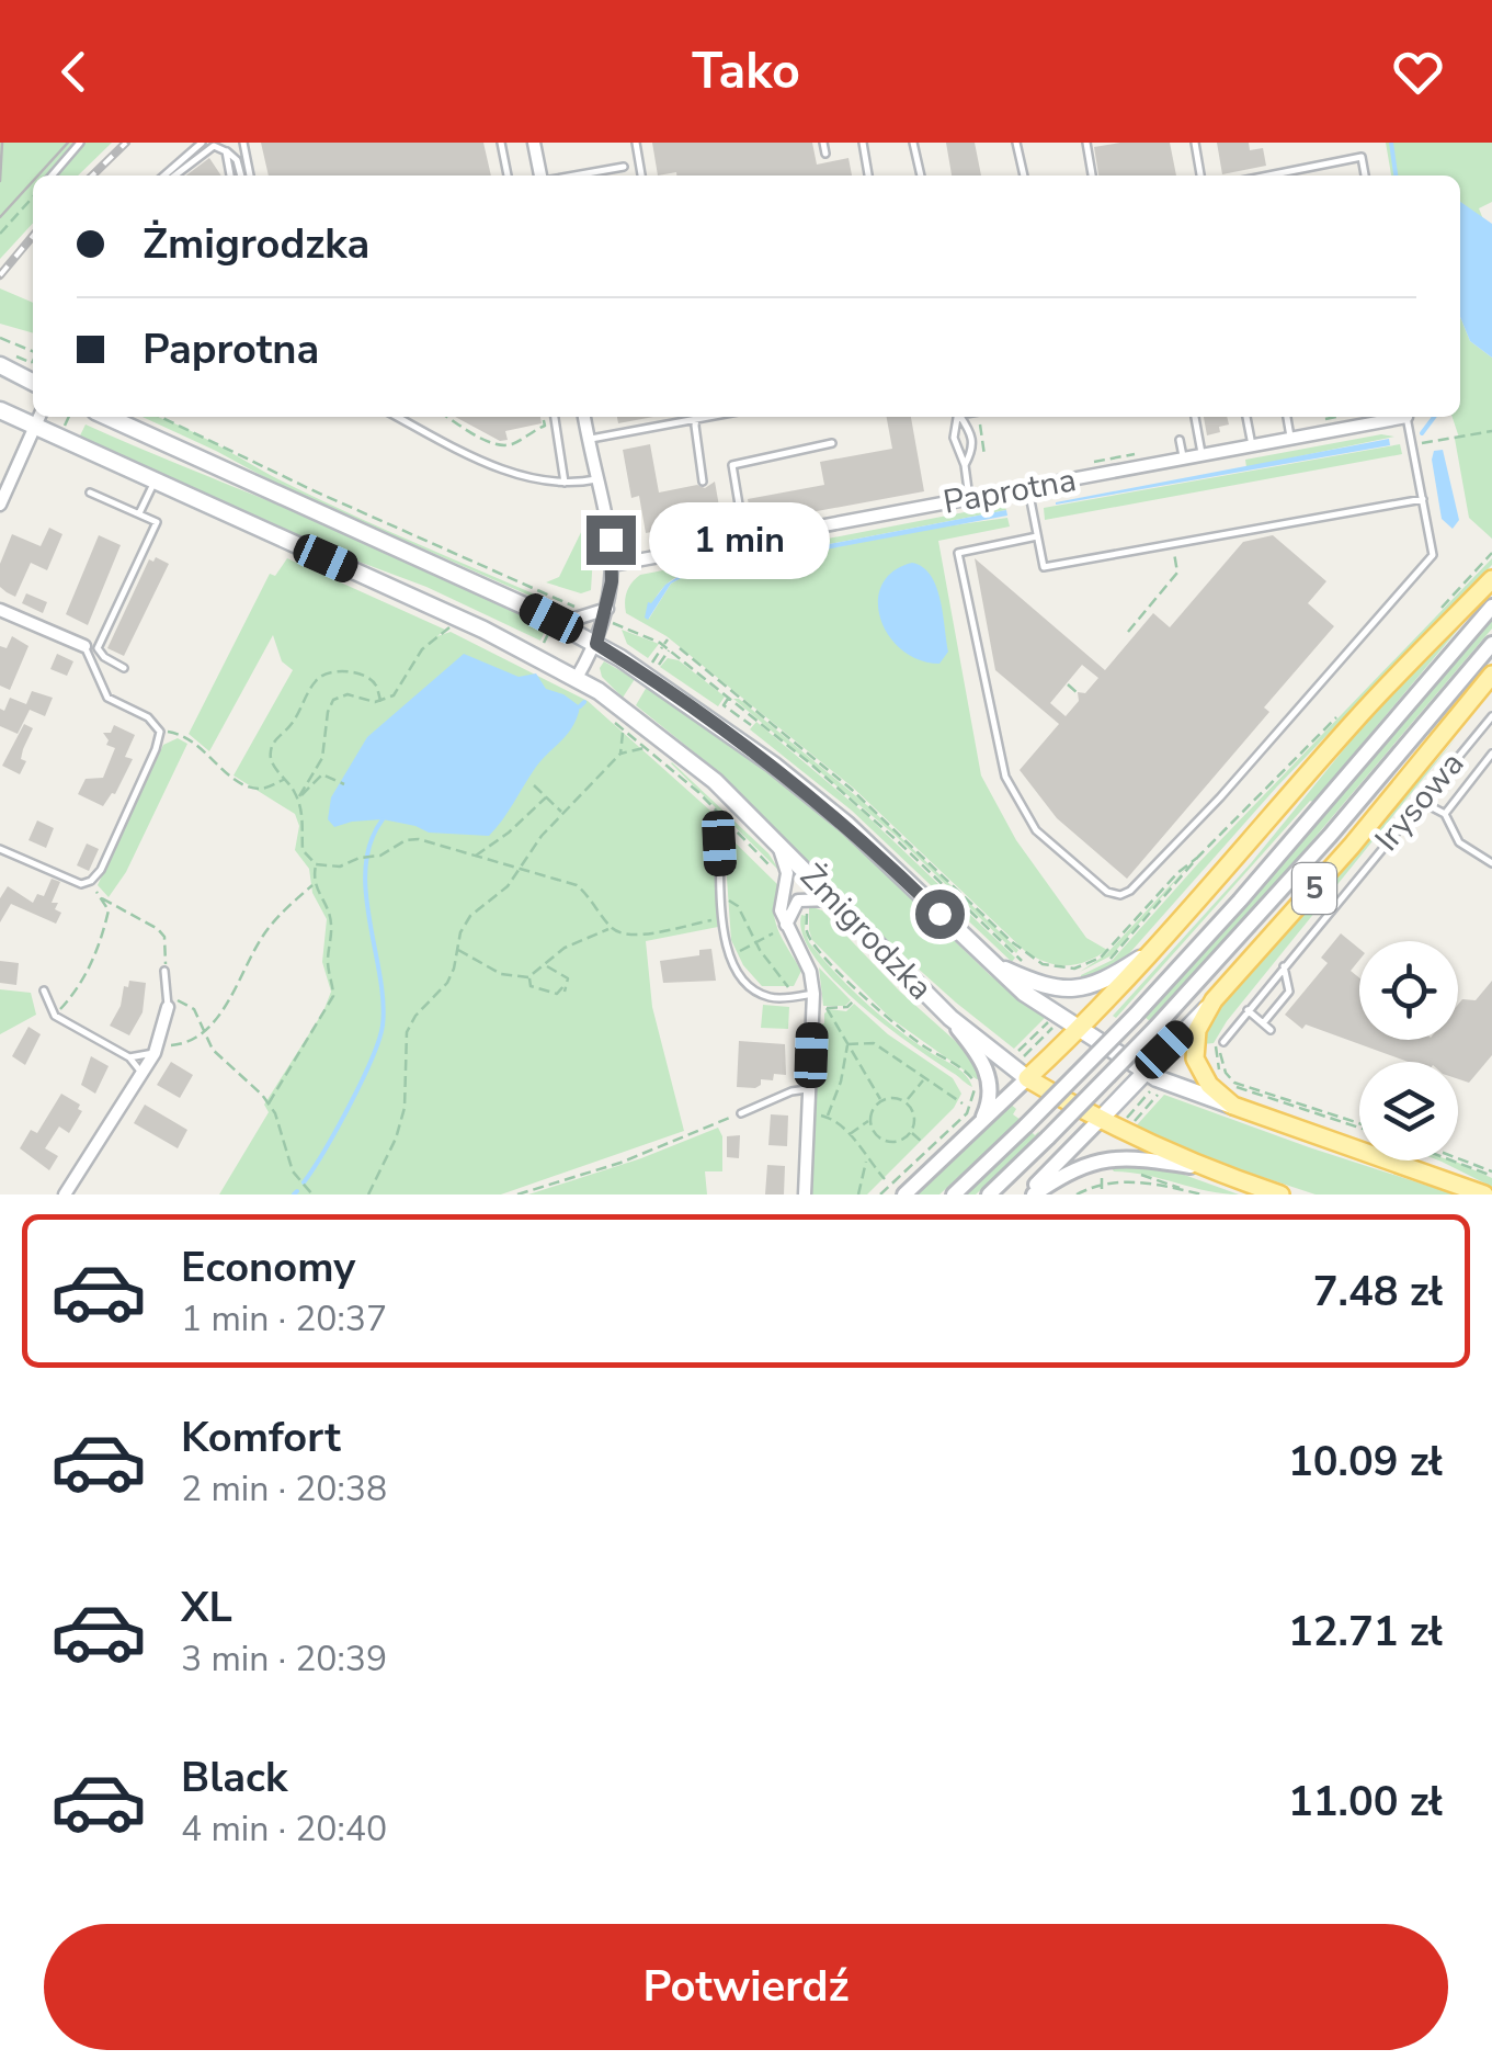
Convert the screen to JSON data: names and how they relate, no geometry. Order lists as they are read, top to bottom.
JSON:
{
  "streets": {
    "main road": ["5", "Żmigrodzka"],
    "street": ["Paprotna"],
    "lane": ["Irysowa"]
  },
  "crossings": [
    ["5", "Żmigrodzka"]
  ],
  "page": {
    "header": "Tako",
    "banner": ["Żmigrodzka", "Paprotna"],
    "bubble": "1 min",
    "list": [
      {
        "name": "Economy",
        "note": "1 min · 20:37",
        "value": "7.48 zł"
      },
      {
        "name": "Komfort",
        "note": "2 min · 20:38",
        "value": "10.09 zł"
      },
      {
        "name": "XL",
        "note": "3 min · 20:39",
        "value": "12.71 zł"
      },
      {
        "name": "Black",
        "note": "4 min · 20:40",
        "value": "11.00 zł"
      }
    ],
    "buttons": "Potwierdź"
  }
}
